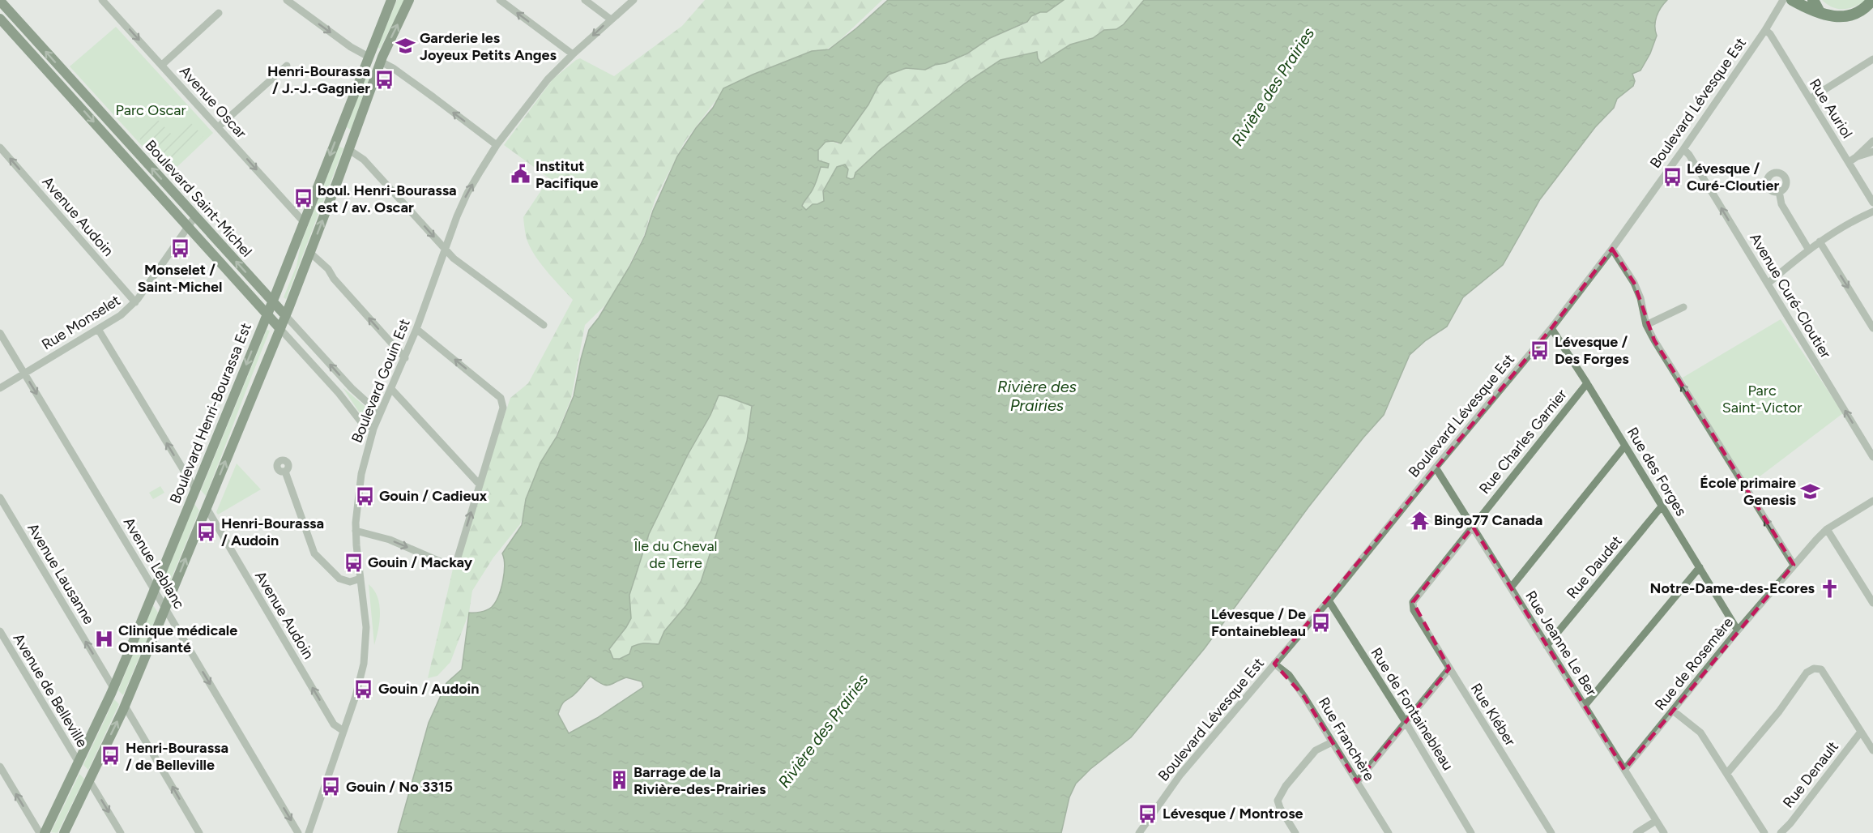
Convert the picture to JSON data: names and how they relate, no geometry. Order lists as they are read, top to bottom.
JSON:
{
  "streets": {
    "main road": ["Boulevard Saint-Michel", "Boulevard Henri-Bourassa Est"],
    "street": [
      "Avenue Oscar",
      "Boulevard Lévesque Est",
      "Rue Auriol",
      "Avenue Audoin",
      "Avenue Curé-Cloutier",
      "Rue Monselet",
      "Boulevard Gouin Est",
      "Rue Charles Garnier",
      "Rue des Forges",
      "Avenue Leblanc",
      "Rue Daudet",
      "Avenue Lausanne",
      "Rue Jeanne Le Ber",
      "Rue de Rosemère",
      "Avenue de Belleville",
      "Rue de Fontainebleau",
      "Rue Kléber",
      "Rue Franchère",
      "Rue Denault"
    ]
  },
  "crossings": [
    ["Avenue Oscar", "Boulevard Henri-Bourassa Est"],
    ["Boulevard Lévesque Est", "Rue Auriol"],
    ["Boulevard Lévesque Est", "Avenue Curé-Cloutier"],
    ["Boulevard Lévesque Est", "Rue des Forges"],
    ["Boulevard Lévesque Est", "Rue Jeanne Le Ber"],
    ["Boulevard Lévesque Est", "Rue de Fontainebleau"],
    ["Boulevard Lévesque Est", "Rue Franchère"],
    ["Boulevard Saint-Michel", "Rue Monselet"],
    ["Boulevard Saint-Michel", "Boulevard Gouin Est"],
    ["Boulevard Saint-Michel", "Boulevard Henri-Bourassa Est"],
    ["Avenue Audoin", "Rue Monselet"],
    ["Avenue Audoin", "Boulevard Gouin Est"],
    ["Rue Monselet", "Avenue Leblanc"],
    ["Boulevard Henri-Bourassa Est", "Avenue Leblanc"],
    ["Boulevard Henri-Bourassa Est", "Avenue Lausanne"],
    ["Boulevard Henri-Bourassa Est", "Avenue de Belleville"],
    ["Rue Charles Garnier", "Rue des Forges"],
    ["Rue Charles Garnier", "Rue Jeanne Le Ber"],
    ["Rue Charles Garnier", "Rue Kléber"],
    ["Rue des Forges", "Rue Daudet"],
    ["Rue des Forges", "Rue de Rosemère"],
    ["Rue Daudet", "Rue Jeanne Le Ber"],
    ["Rue Jeanne Le Ber", "Rue de Rosemère"]
  ],
  "one_way": [
    "Avenue Oscar",
    "Avenue Audoin",
    "Avenue Curé-Cloutier",
    "Avenue Leblanc",
    "Avenue Lausanne"
  ],
  "water": ["Rivière des Prairies"],
  "parks": ["Parc Oscar", "Parc Saint-Victor", "Île du Cheval de Terre"],
  "places": {
    "school or university": ["Garderie les Joyeux Petits Anges", "École primaire Genesis"],
    "bus stop": [
      "Henri-Bourassa / J.-J.-Gagnier",
      "Lévesque / Curé-Cloutier",
      "boul. Henri-Bourassa est / av. Oscar",
      "Monselet / Saint-Michel",
      "Lévesque / Des Forges",
      "Gouin / Cadieux",
      "Henri-Bourassa / Audoin",
      "Gouin / Mackay",
      "Lévesque / De Fontainebleau",
      "Gouin / Audoin",
      "Henri-Bourassa / de Belleville",
      "Gouin / No 3315",
      "Lévesque / Montrose"
    ],
    "public building": ["Institut Pacifique"],
    "temple": ["Bingo77 Canada"],
    "church": ["Notre-Dame-des-Ecores"],
    "hospital": ["Clinique médicale Omnisanté"],
    "building": ["Barrage de la Rivière-des-Prairies"]
  }
}
